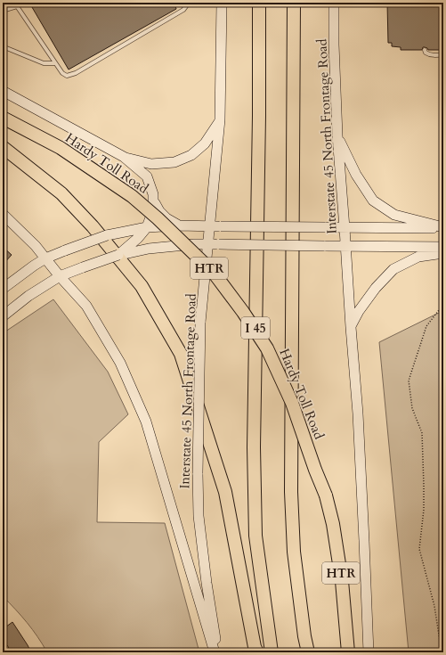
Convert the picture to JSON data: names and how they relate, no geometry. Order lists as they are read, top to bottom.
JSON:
{
  "streets": {
    "highway": ["Hardy Toll Road", "HTR", "I 45"],
    "main road": ["Interstate 45 North Frontage Road"]
  }
}
